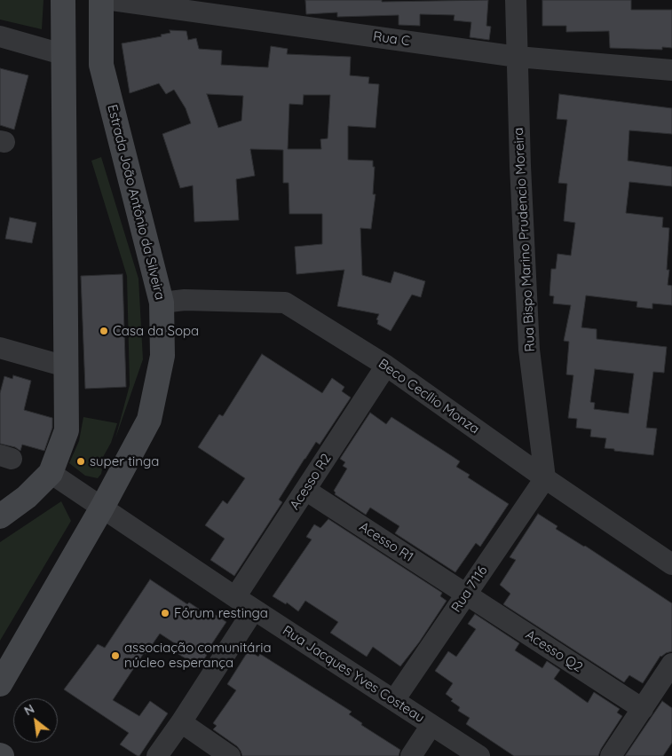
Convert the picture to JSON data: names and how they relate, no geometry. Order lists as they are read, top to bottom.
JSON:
{
  "streets": {
    "main road": ["Estrada João Antônio da Silveira"],
    "street": [
      "Rua C",
      "Rua Bispo Marino Prudencio Moreira",
      "Beco Cecílio Monza",
      "Acesso R2",
      "Acesso R1",
      "Rua 7116",
      "Acesso Q2",
      "Rua Jacques Yves Costeau"
    ]
  },
  "crossings": [
    ["Rua C", "Rua Bispo Marino Prudencio Moreira"],
    ["Estrada João Antônio da Silveira", "Beco Cecílio Monza"],
    ["Estrada João Antônio da Silveira", "Rua Jacques Yves Costeau"],
    ["Rua Bispo Marino Prudencio Moreira", "Beco Cecílio Monza"],
    ["Rua Bispo Marino Prudencio Moreira", "Rua 7116"],
    ["Beco Cecílio Monza", "Acesso R2"],
    ["Beco Cecílio Monza", "Rua 7116"],
    ["Acesso R2", "Acesso R1"],
    ["Acesso R2", "Rua Jacques Yves Costeau"],
    ["Acesso R1", "Rua 7116"],
    ["Acesso R1", "Acesso Q2"],
    ["Rua 7116", "Acesso Q2"],
    ["Rua 7116", "Rua Jacques Yves Costeau"]
  ],
  "places": [
    "Casa da Sopa",
    "super tinga",
    "Fórum restinga",
    "associação comunitária núcleo esperança"
  ],
  "north": "top left"
}
